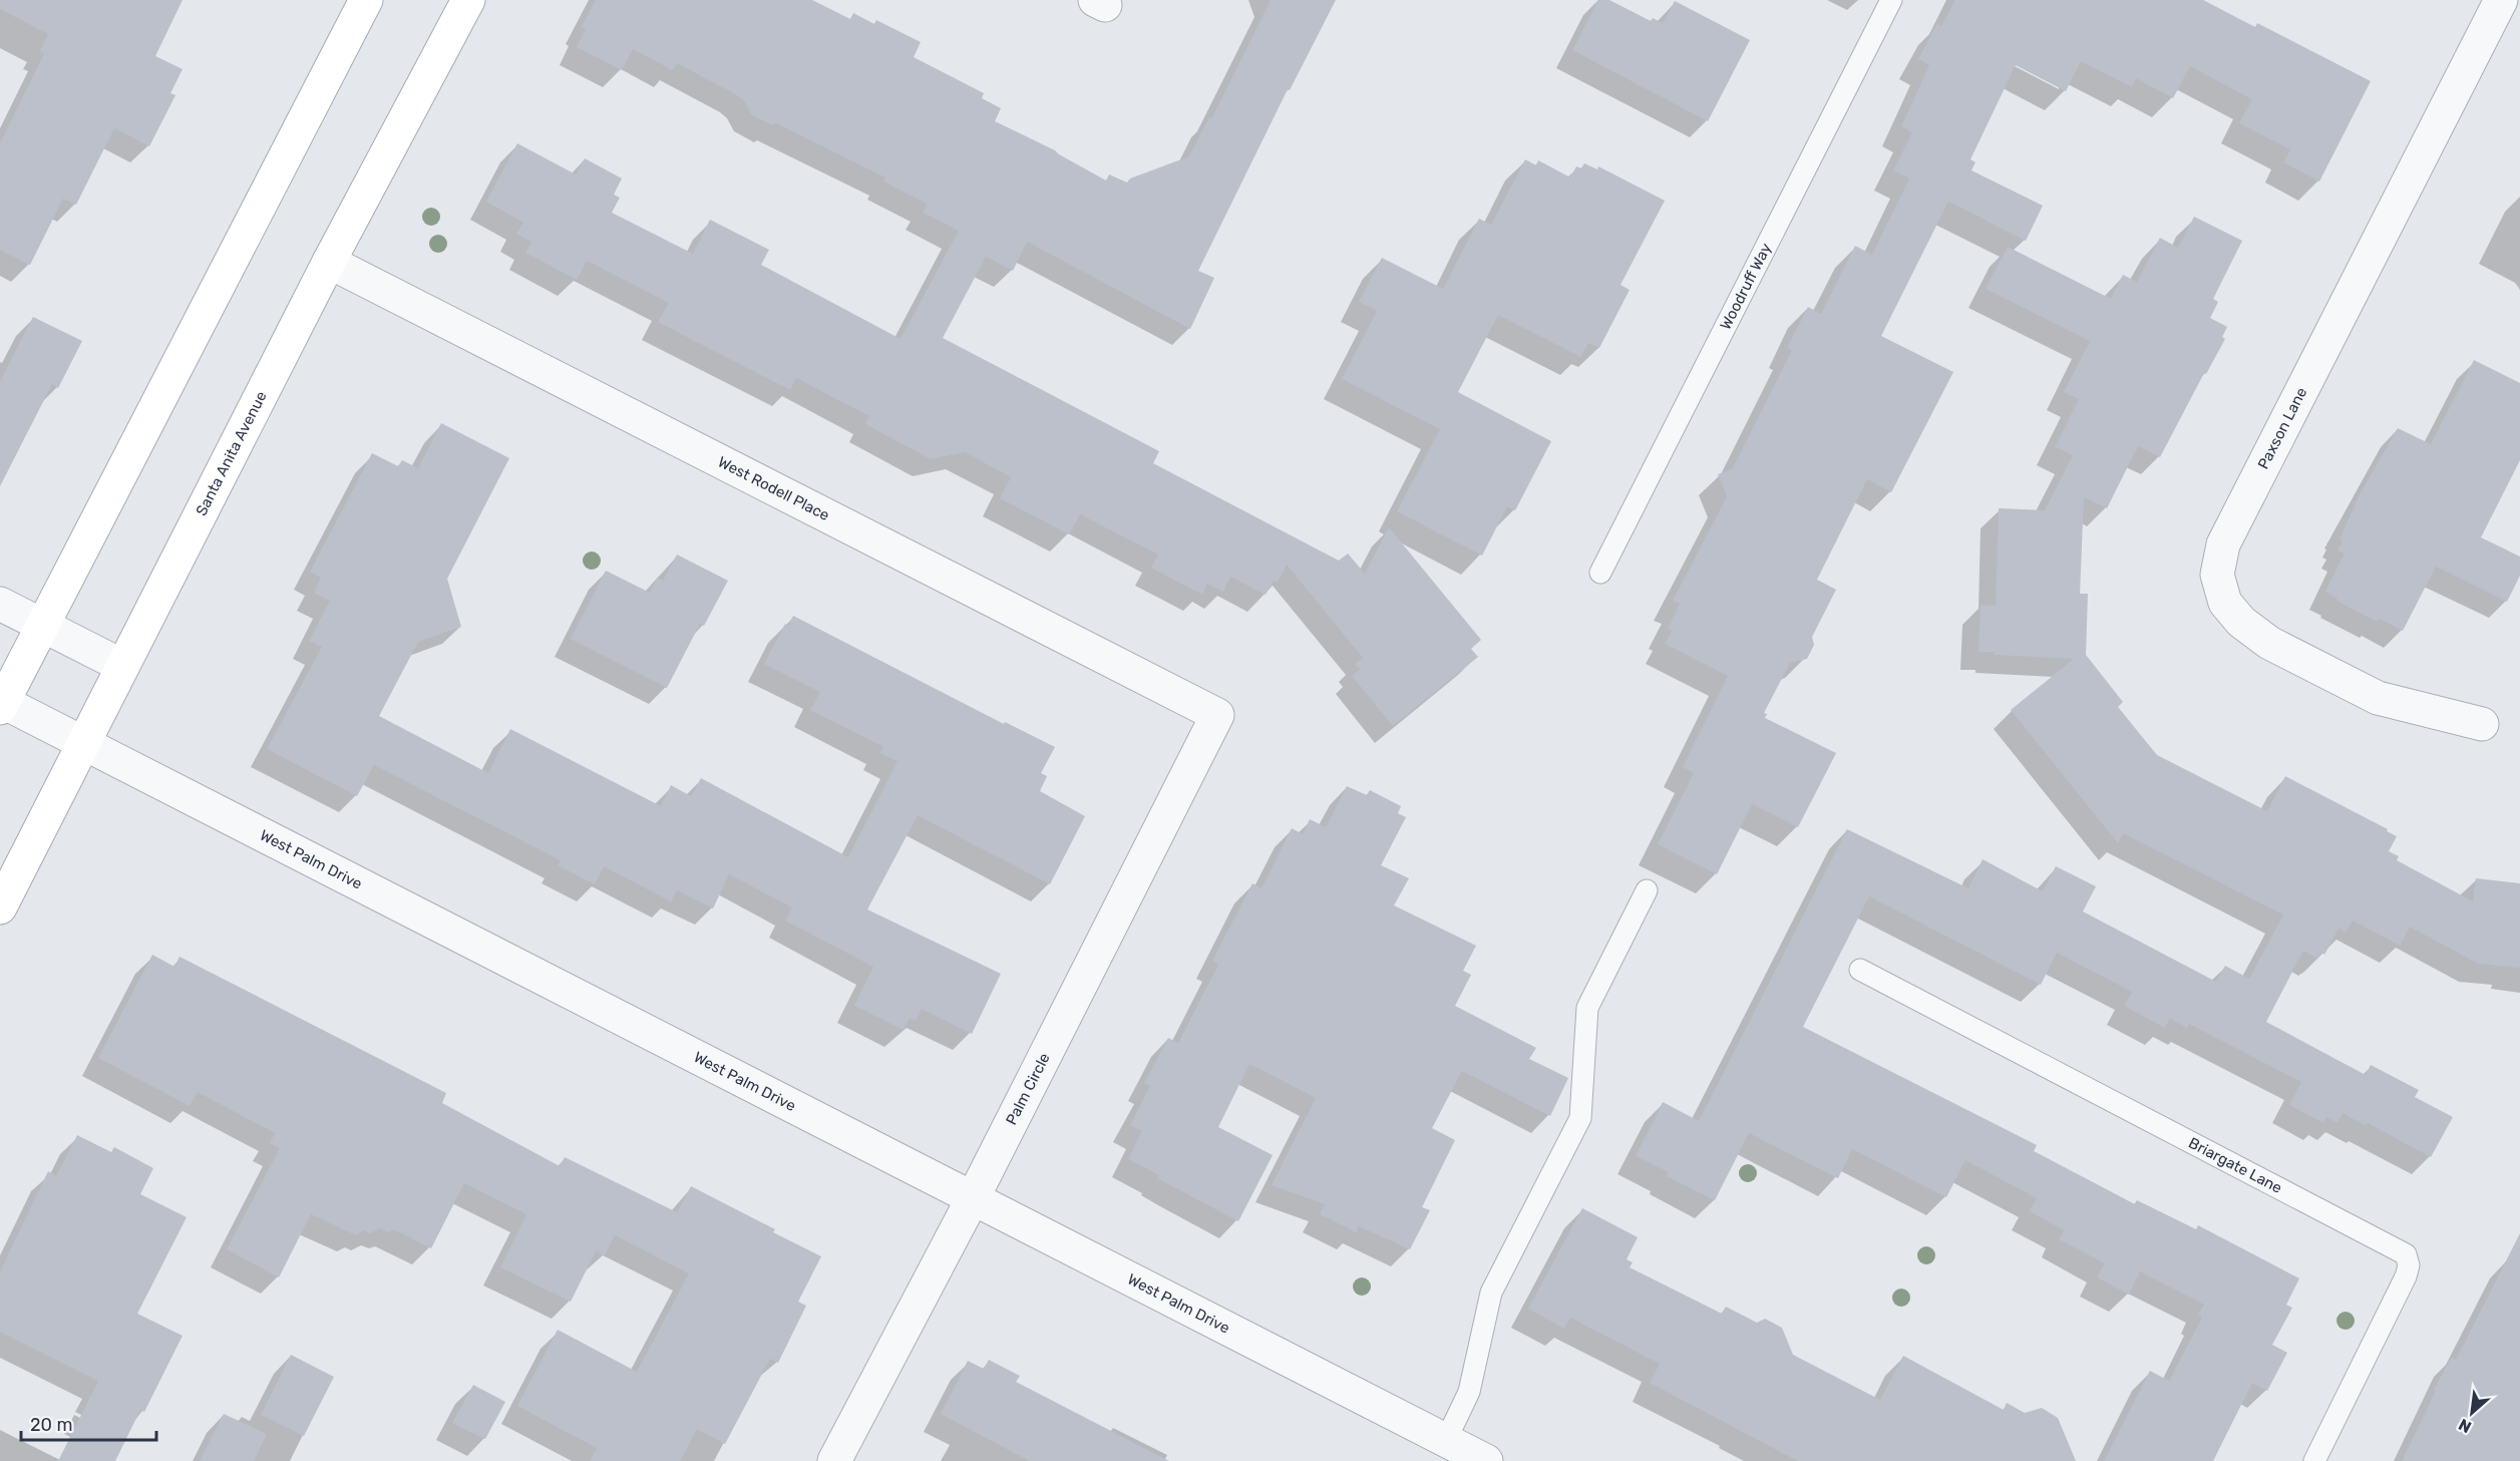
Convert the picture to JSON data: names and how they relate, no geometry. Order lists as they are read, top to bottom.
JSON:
{
  "streets": {
    "main road": ["Santa Anita Avenue"],
    "street": [
      "Paxson Lane",
      "West Rodell Place",
      "West Palm Drive",
      "Palm Circle"
    ],
    "lane": ["Woodruff Way", "Briargate Lane"]
  },
  "crossings": [
    ["Santa Anita Avenue", "West Rodell Place"],
    ["Santa Anita Avenue", "West Palm Drive"],
    ["West Rodell Place", "Palm Circle"],
    ["West Palm Drive", "Palm Circle"]
  ],
  "scale_bar": "20 m",
  "north": "bottom left"
}
